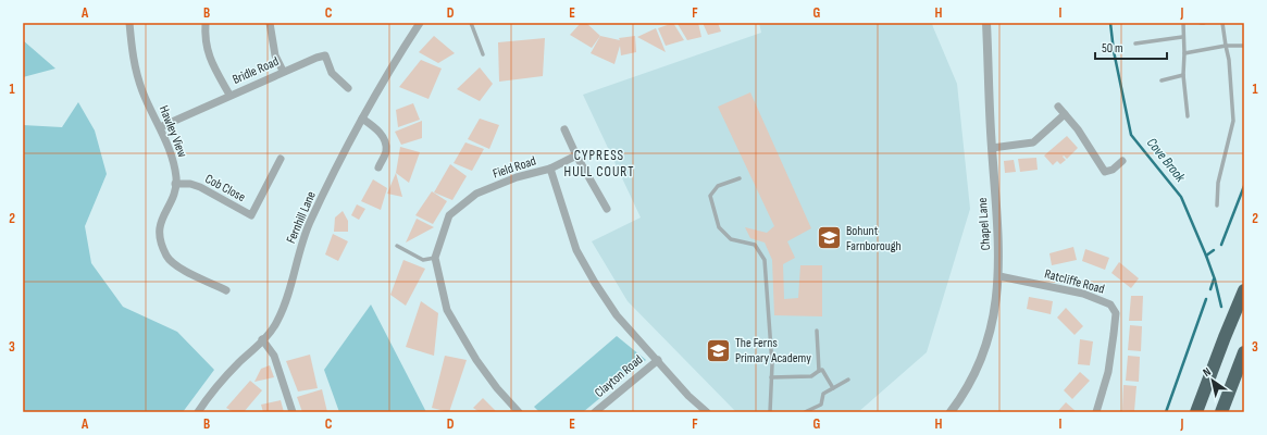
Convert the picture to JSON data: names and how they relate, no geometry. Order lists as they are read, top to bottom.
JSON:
{
  "streets": {
    "street": [
      "Bridle Road",
      "Hawley View",
      "Field Road",
      "Cob Close",
      "Fernhill Lane",
      "Chapel Lane",
      "Ratcliffe Road",
      "Clayton Road"
    ]
  },
  "crossings": [
    ["Bridle Road", "Hawley View"],
    ["Hawley View", "Cob Close"],
    ["Field Road", "Clayton Road"],
    ["Chapel Lane", "Ratcliffe Road"]
  ],
  "districts": ["CYPRESS HULL COURT"],
  "water": ["Cove Brook"],
  "places": {
    "school or university": ["Bohunt Farnborough", "The Ferns Primary Academy"]
  },
  "scale_bar": "50 m",
  "north": "top left",
  "grid": {
    "columns": [
      "A",
      "B",
      "C",
      "D",
      "E",
      "F",
      "G",
      "H",
      "I",
      "J"
    ],
    "rows": ["1", "2", "3"]
  }
}
